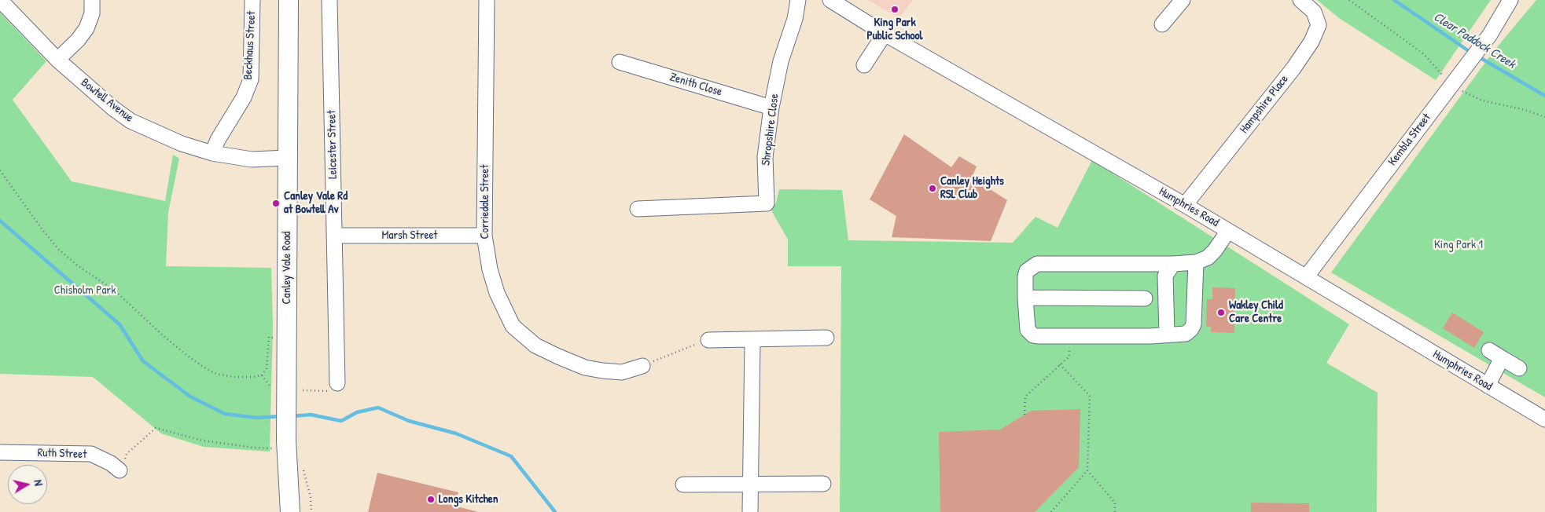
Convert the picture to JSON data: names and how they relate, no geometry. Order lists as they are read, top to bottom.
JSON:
{
  "streets": {
    "main road": ["Canley Vale Road"],
    "street": [
      "Beckhaus Street",
      "Zenith Close",
      "Bowtell Avenue",
      "Hampshire Place",
      "Shropshire Close",
      "Kembla Street",
      "Leicester Street",
      "Corriedale Street",
      "Humphries Road",
      "Marsh Street",
      "Ruth Street"
    ]
  },
  "crossings": [
    ["Beckhaus Street", "Bowtell Avenue"],
    ["Zenith Close", "Shropshire Close"],
    ["Bowtell Avenue", "Canley Vale Road"],
    ["Hampshire Place", "Humphries Road"],
    ["Kembla Street", "Humphries Road"],
    ["Leicester Street", "Marsh Street"],
    ["Corriedale Street", "Marsh Street"]
  ],
  "water": ["Clear Paddock Creek"],
  "parks": ["King Park 1", "Chisholm Park"],
  "places": [
    "King Park Public School",
    "Canley Heights RSL Club",
    "Canley Vale Rd at Bowtell Av",
    "Wakley Child Care Centre",
    "Longs Kitchen"
  ],
  "north": "right"
}
